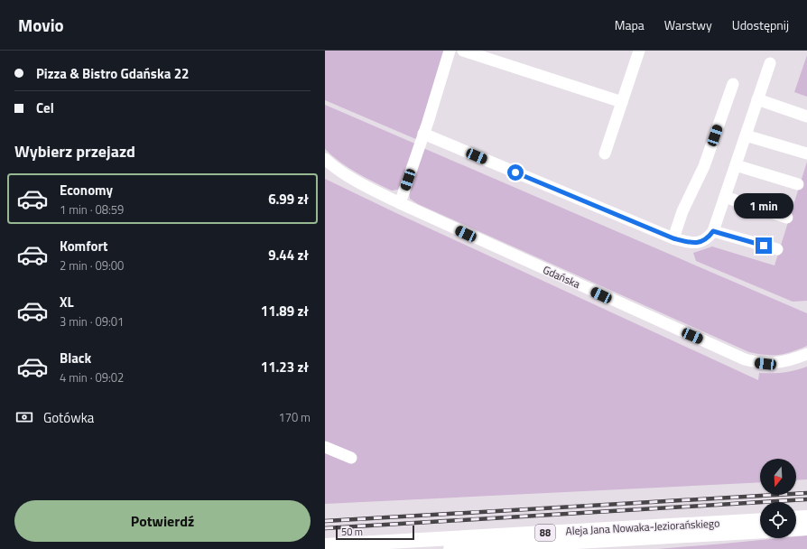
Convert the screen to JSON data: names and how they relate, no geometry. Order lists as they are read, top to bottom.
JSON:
{
  "streets": {
    "main road": ["Aleja Jana Nowaka-Jeziorańskiego", "88"],
    "street": ["Gdańska"]
  },
  "scale_bar": "50 m",
  "north": "bottom",
  "page": {
    "header": "Movio",
    "nav": ["Mapa", "Warstwy", "Udostępnij"],
    "banner": ["Pizza & Bistro Gdańska 22", "Cel"],
    "heading": "Wybierz przejazd",
    "list": [
      {
        "name": "Economy",
        "note": "1 min · 08:59",
        "value": "6.99 zł"
      },
      {
        "name": "Komfort",
        "note": "2 min · 09:00",
        "value": "9.44 zł"
      },
      {
        "name": "XL",
        "note": "3 min · 09:01",
        "value": "11.89 zł"
      },
      {
        "name": "Black",
        "note": "4 min · 09:02",
        "value": "11.23 zł"
      }
    ],
    "bubble": "1 min",
    "pay": ["Gotówka", "170 m"],
    "buttons": "Potwierdź",
    "scale": "50 m"
  }
}
